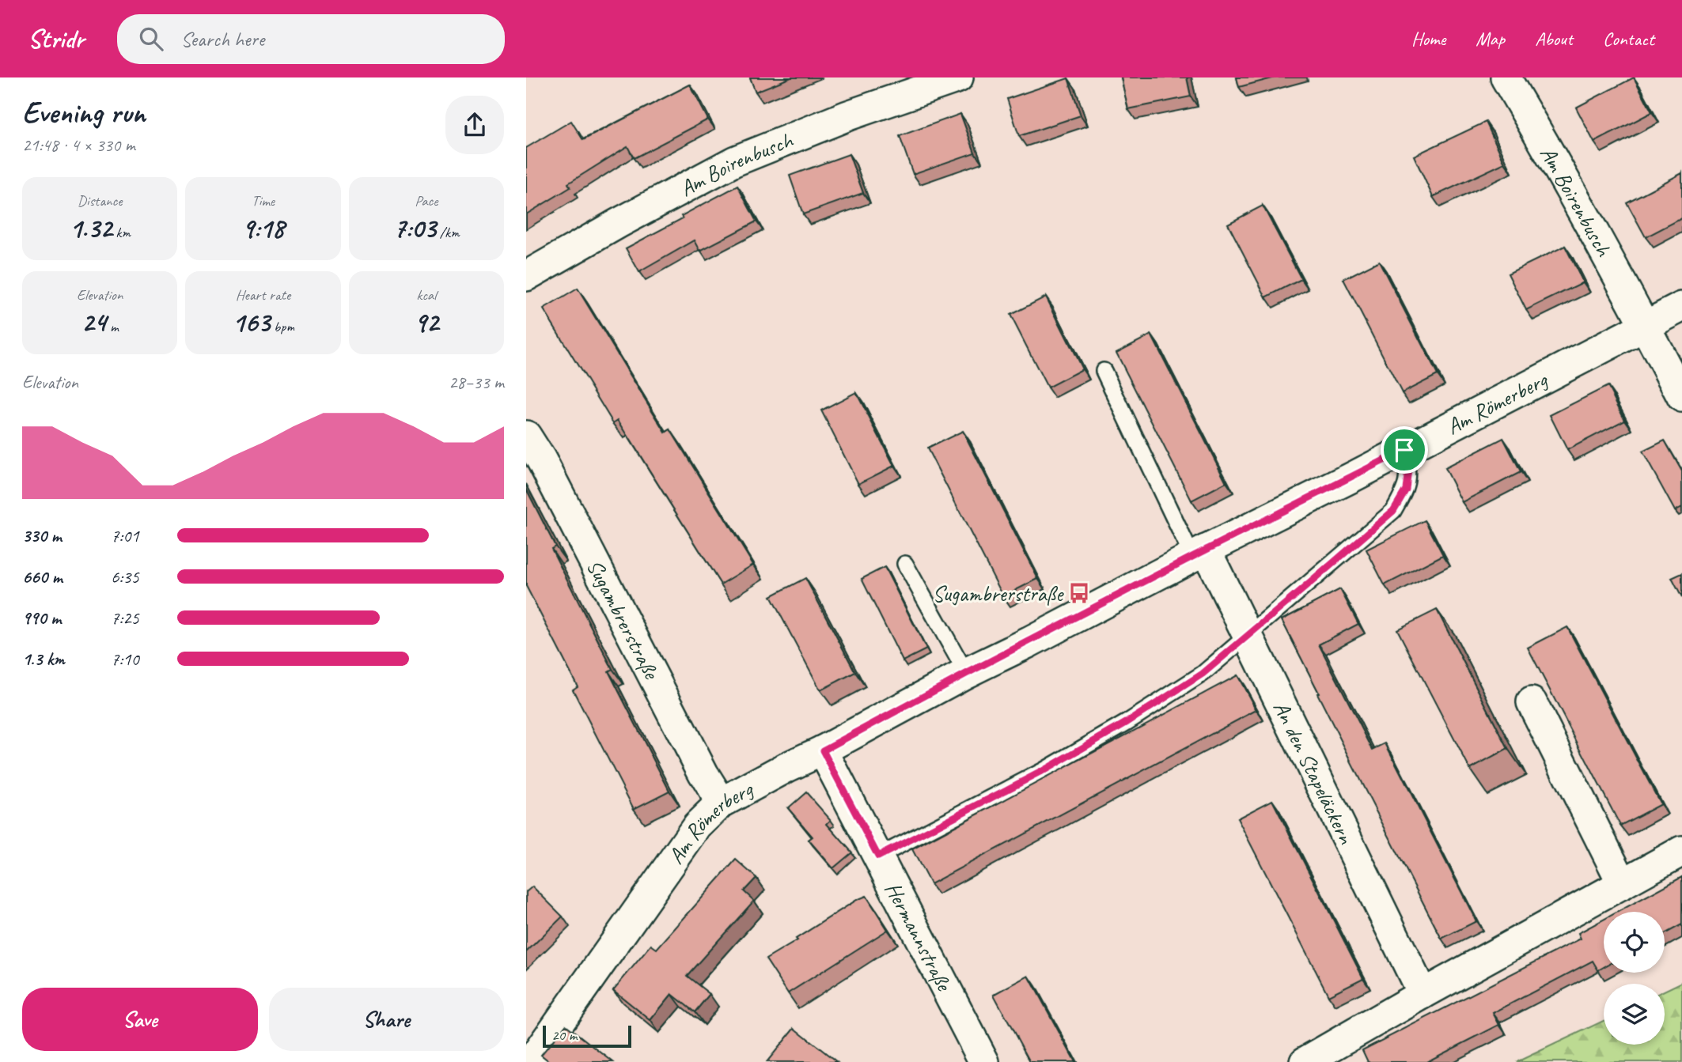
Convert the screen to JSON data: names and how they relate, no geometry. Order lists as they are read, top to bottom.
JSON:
{
  "streets": {
    "street": [
      "Am Boirenbusch",
      "Am Römerberg",
      "Sugambrerstraße",
      "An den Stapeläckern",
      "Hermannstraße"
    ]
  },
  "crossings": [
    ["Am Boirenbusch", "Am Römerberg"],
    ["Am Römerberg", "Sugambrerstraße"],
    ["Am Römerberg", "An den Stapeläckern"],
    ["Am Römerberg", "Hermannstraße"]
  ],
  "places": {
    "bus stop": ["Sugambrerstraße"]
  },
  "scale_bar": "20 m",
  "page": {
    "header": "Stridr",
    "search": "Search here",
    "nav": [
      "Home",
      "Map",
      "About",
      "Contact"
    ],
    "heading": ["Evening run", "21:48 · 4 × 330 m"],
    "stats": [
      ["Distance", "1.32 km"],
      ["Time", "9:18"],
      ["Pace", "7:03 /km"],
      ["Elevation", "24 m"],
      ["Heart rate", "163 bpm"],
      ["kcal", "92"]
    ],
    "chart": ["Elevation", "28–33 m"],
    "list": [
      {
        "name": "330 m",
        "note": "7:01"
      },
      {
        "name": "660 m",
        "note": "6:35"
      },
      {
        "name": "990 m",
        "note": "7:25"
      },
      {
        "name": "1.3 km",
        "note": "7:10"
      }
    ],
    "buttons": ["Save", "Share"],
    "scale": "20 m"
  }
}
